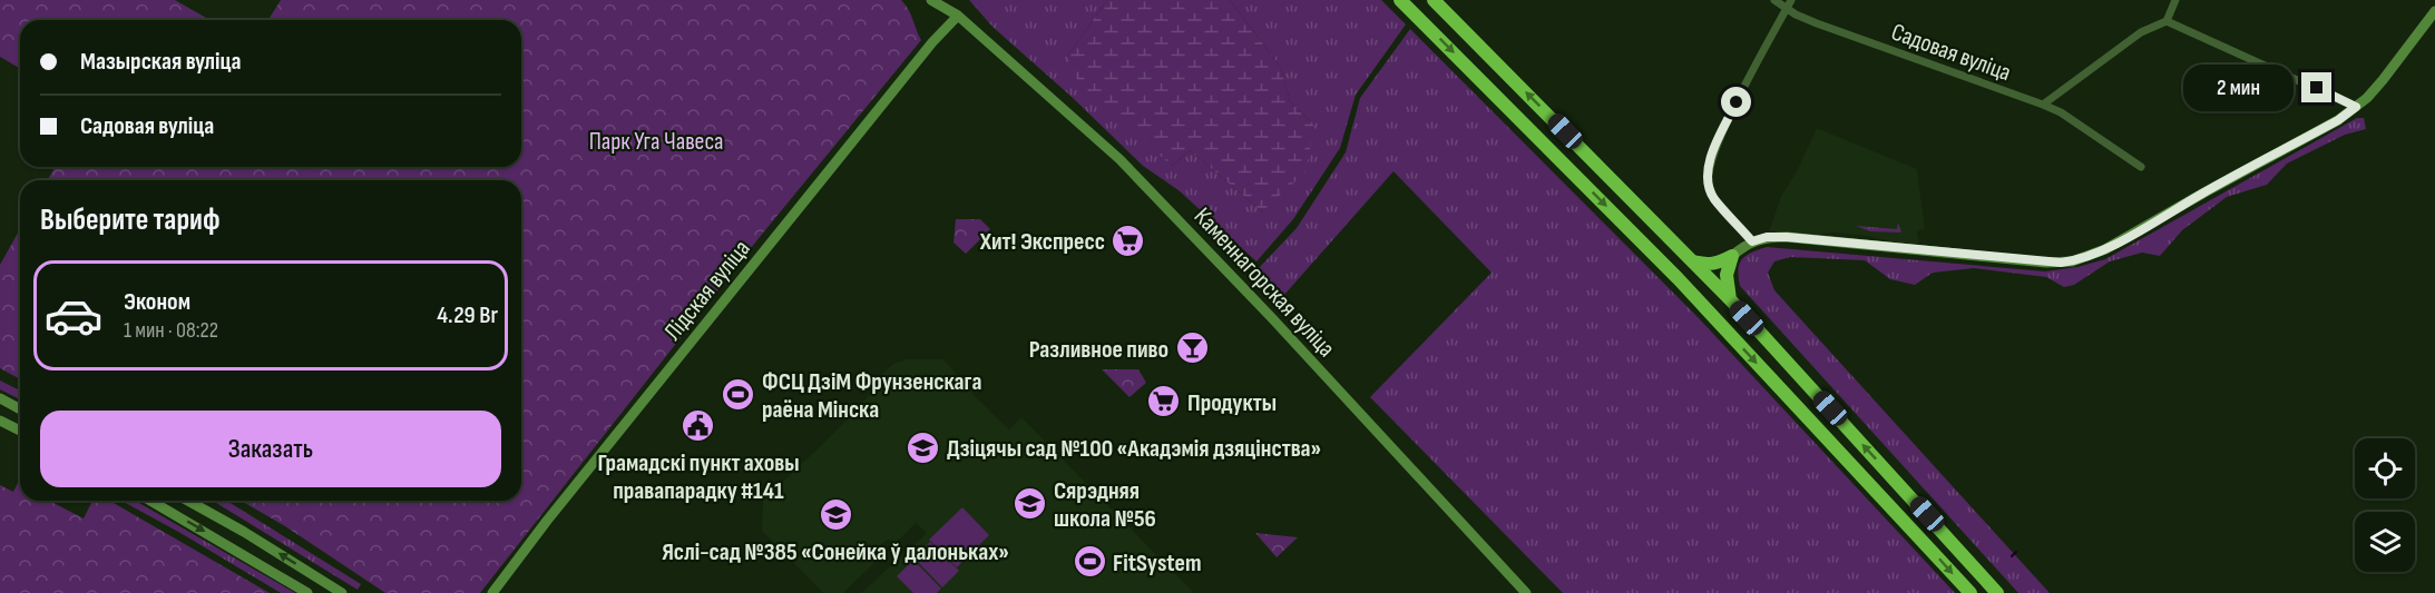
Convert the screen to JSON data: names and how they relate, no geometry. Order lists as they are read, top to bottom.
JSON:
{
  "streets": {
    "main road": ["Каменнагорская вуліца", "Лідская вуліца"],
    "street": ["Садовая вуліца"]
  },
  "crossings": [
    ["Каменнагорская вуліца", "Лідская вуліца"]
  ],
  "parks": ["Парк Уга Чавеса"],
  "places": {
    "supermarket": ["Хит! Экспресс", "Продукты"],
    "bar": ["Разливное пиво"],
    "sports": ["ФСЦ ДзіМ Фрунзенскага раёна Мінска", "FitSystem"],
    "public building": ["Грамадскі пункт аховы правапарадку #141"],
    "school or university": ["Дзіцячы сад №100 «Акадэмія дзяцінства»", "Сярэдняя школа №56", "Яслі-сад №385 «Сонейка ў далоньках»"]
  },
  "page": {
    "banner": ["Мазырская вуліца", "Садовая вуліца"],
    "bubble": "2 мин",
    "heading": "Выберите тариф",
    "list": [
      {
        "name": "Эконом",
        "note": "1 мин · 08:22",
        "value": "4.29 Br"
      }
    ],
    "buttons": "Заказать"
  }
}
